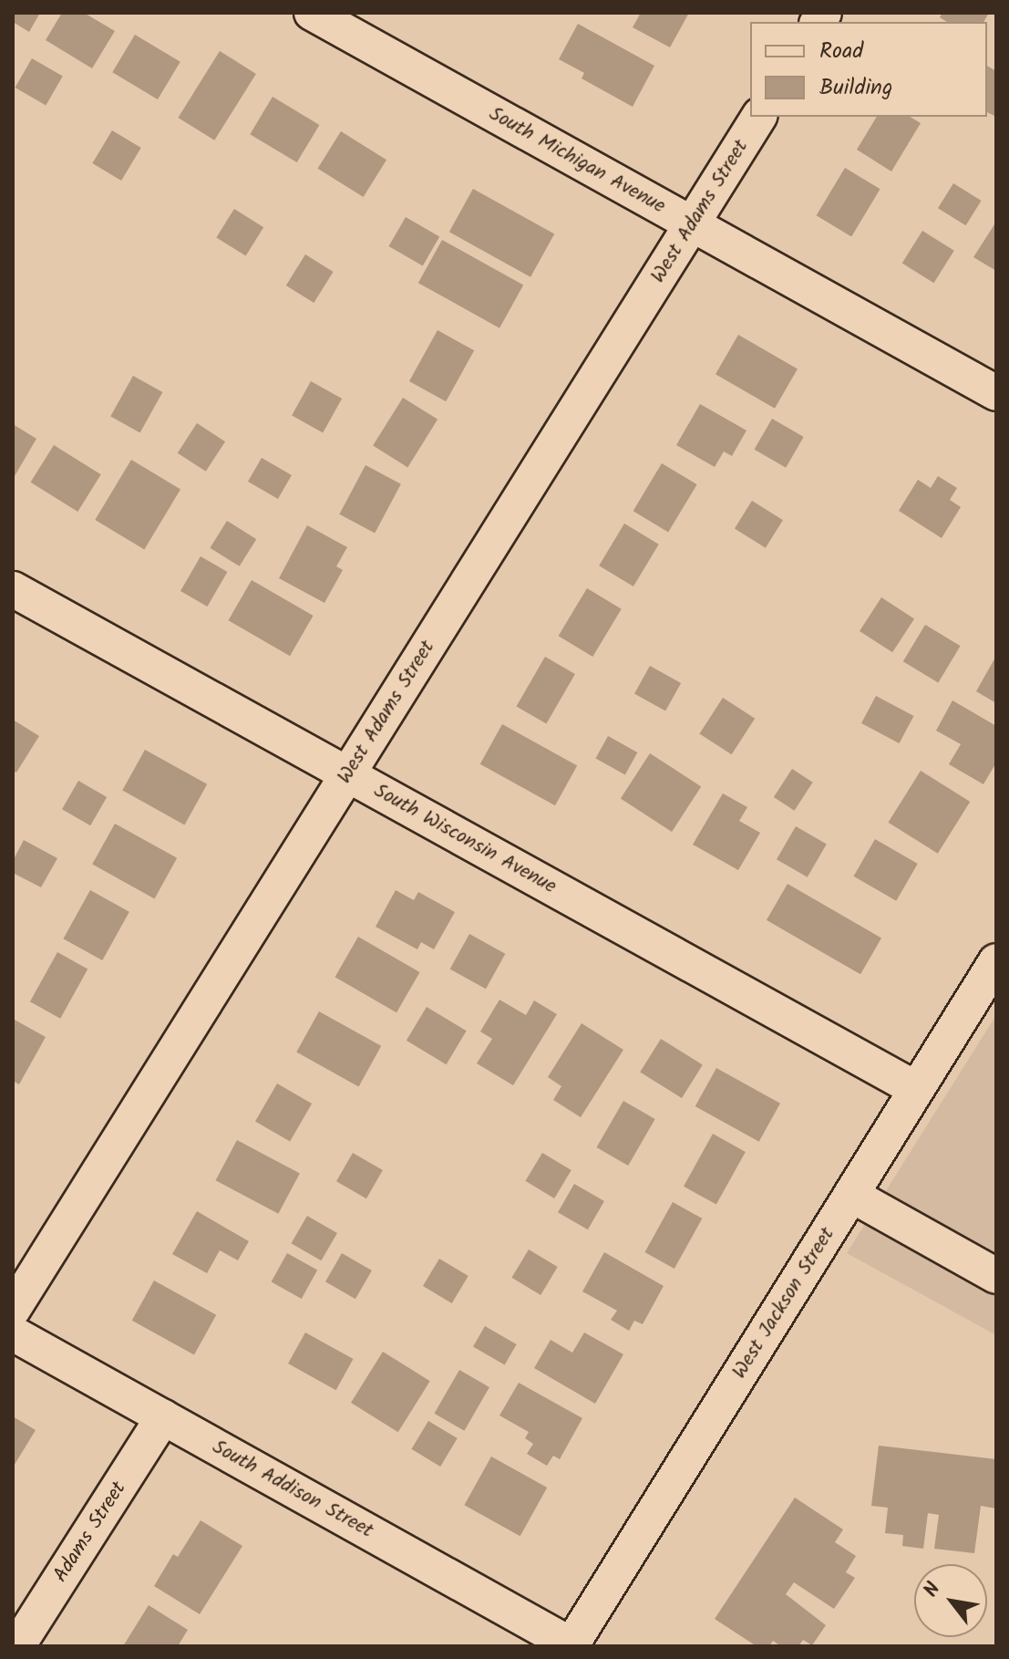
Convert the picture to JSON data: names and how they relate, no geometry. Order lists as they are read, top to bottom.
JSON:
{
  "streets": {
    "street": [
      "South Michigan Avenue",
      "West Adams Street",
      "South Wisconsin Avenue",
      "West Jackson Street",
      "South Addison Street",
      "Adams Street"
    ]
  },
  "crossings": [
    ["South Michigan Avenue", "West Adams Street"],
    ["West Adams Street", "South Wisconsin Avenue"],
    ["South Wisconsin Avenue", "West Jackson Street"],
    ["West Jackson Street", "South Addison Street"],
    ["South Addison Street", "Adams Street"]
  ],
  "legend": ["Road", "Building"],
  "north": "top left"
}
